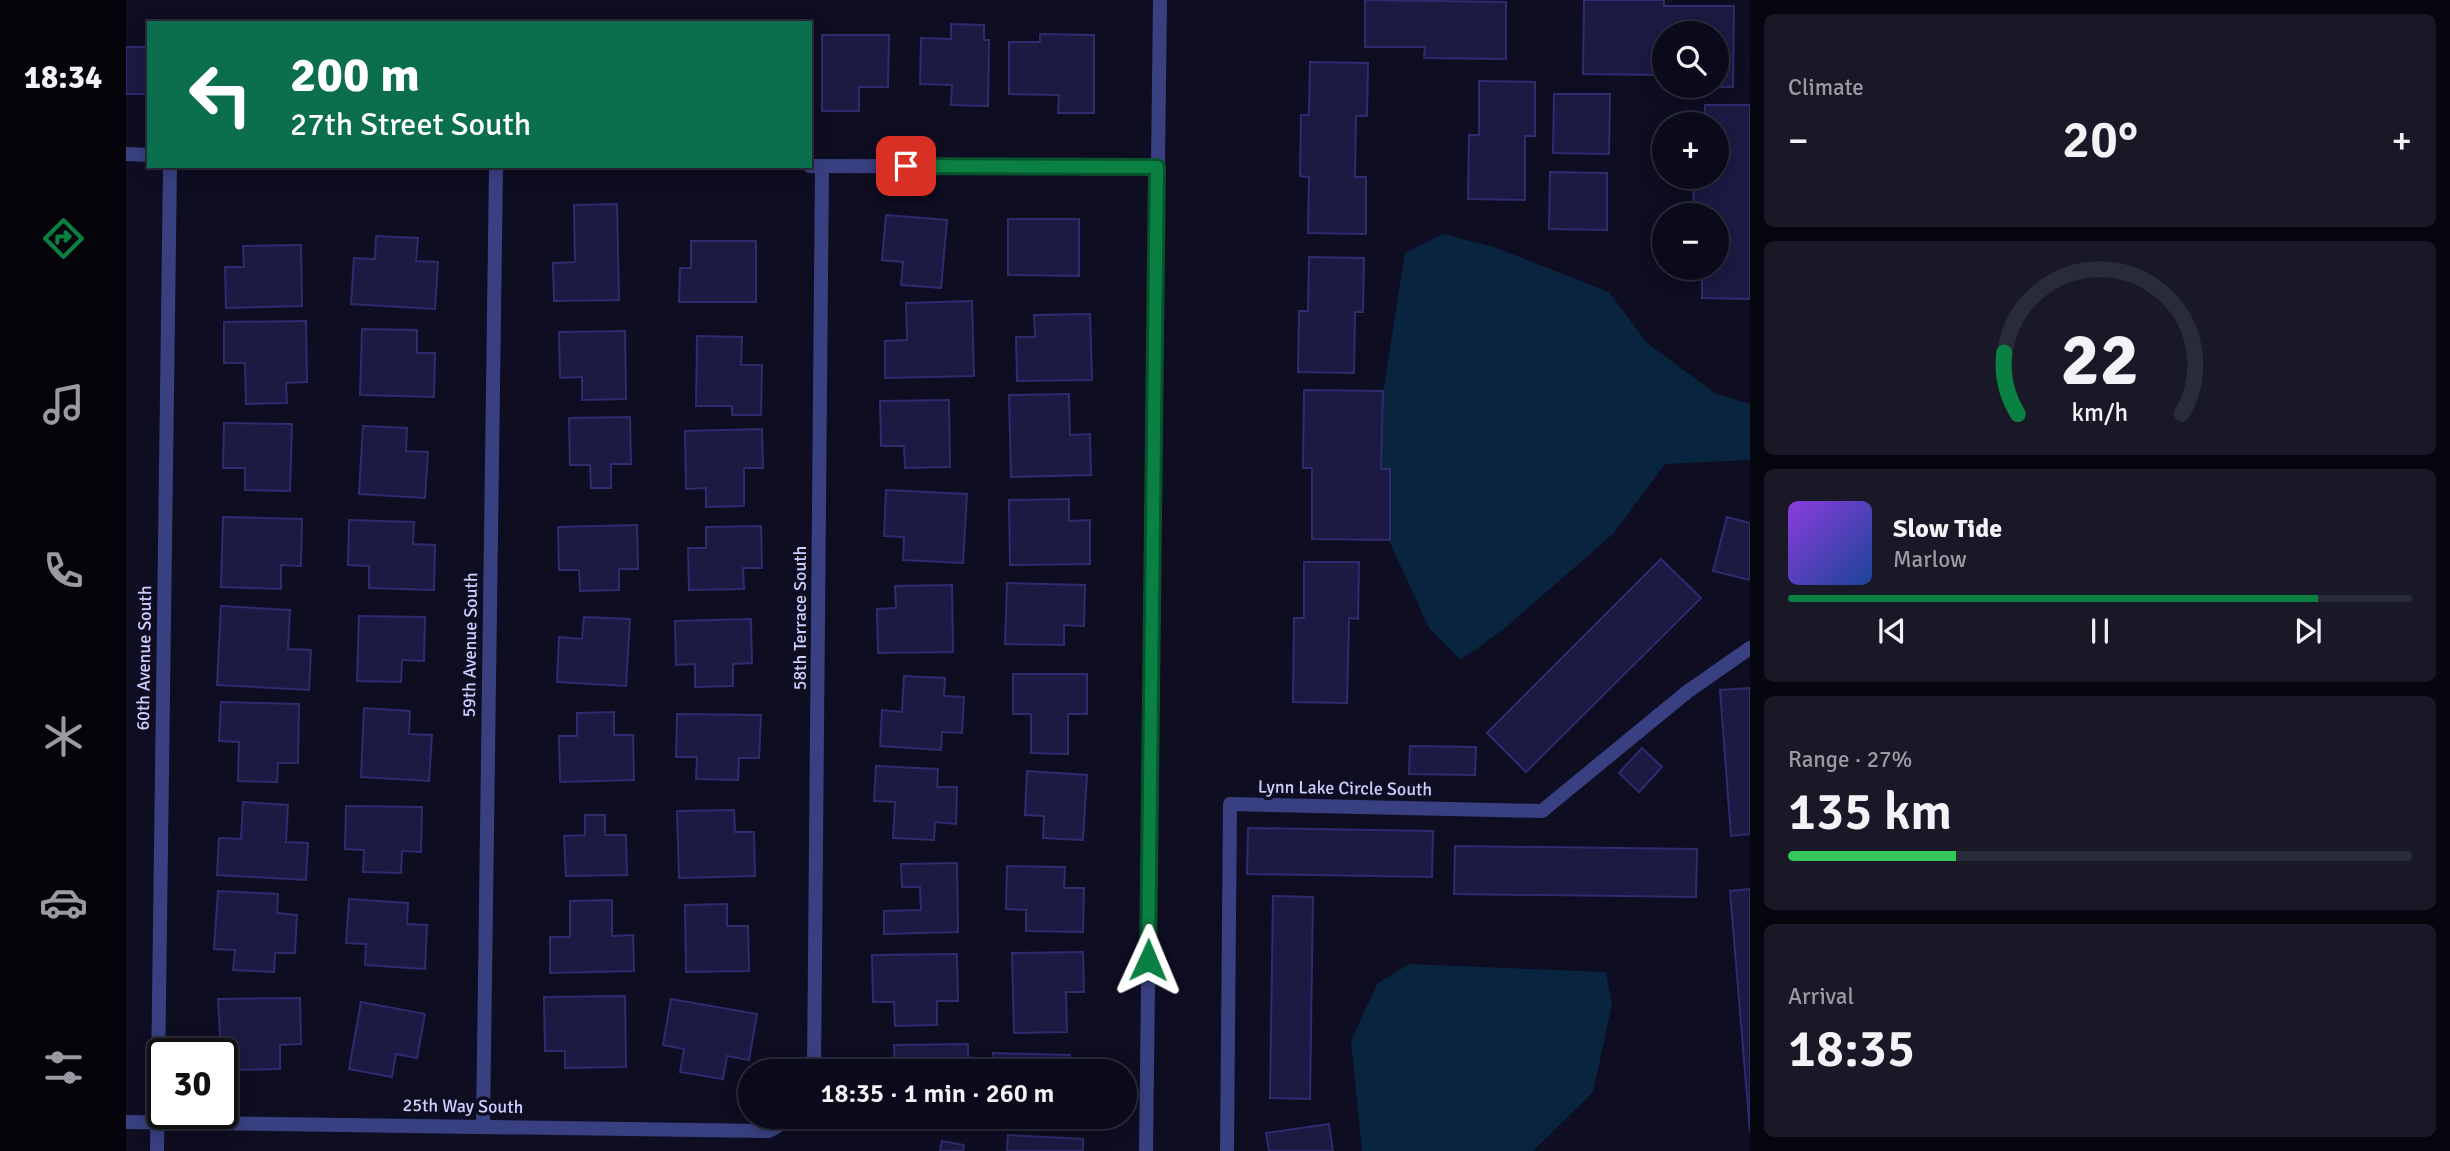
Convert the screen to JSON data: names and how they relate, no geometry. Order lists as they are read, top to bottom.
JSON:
{
  "streets": {
    "street": [
      "58th Terrace South",
      "59th Avenue South",
      "60th Avenue South",
      "Lynn Lake Circle South",
      "25th Way South"
    ]
  },
  "crossings": [
    ["59th Avenue South", "25th Way South"]
  ],
  "page": {
    "tabs": "18:34",
    "tile": [
      "Climate",
      ["Range · 27%", "135 km"],
      ["Arrival", "18:35"]
    ],
    "map_buttons": ["+", "−"],
    "turn": ["200 m", "27th Street South"],
    "heat": ["−", "20°", "+"],
    "song": ["Slow Tide", "Marlow"],
    "limit": "30",
    "trip": "18:35 · 1 min · 260 m",
    "gauge": ["22", "km/h"]
  }
}
